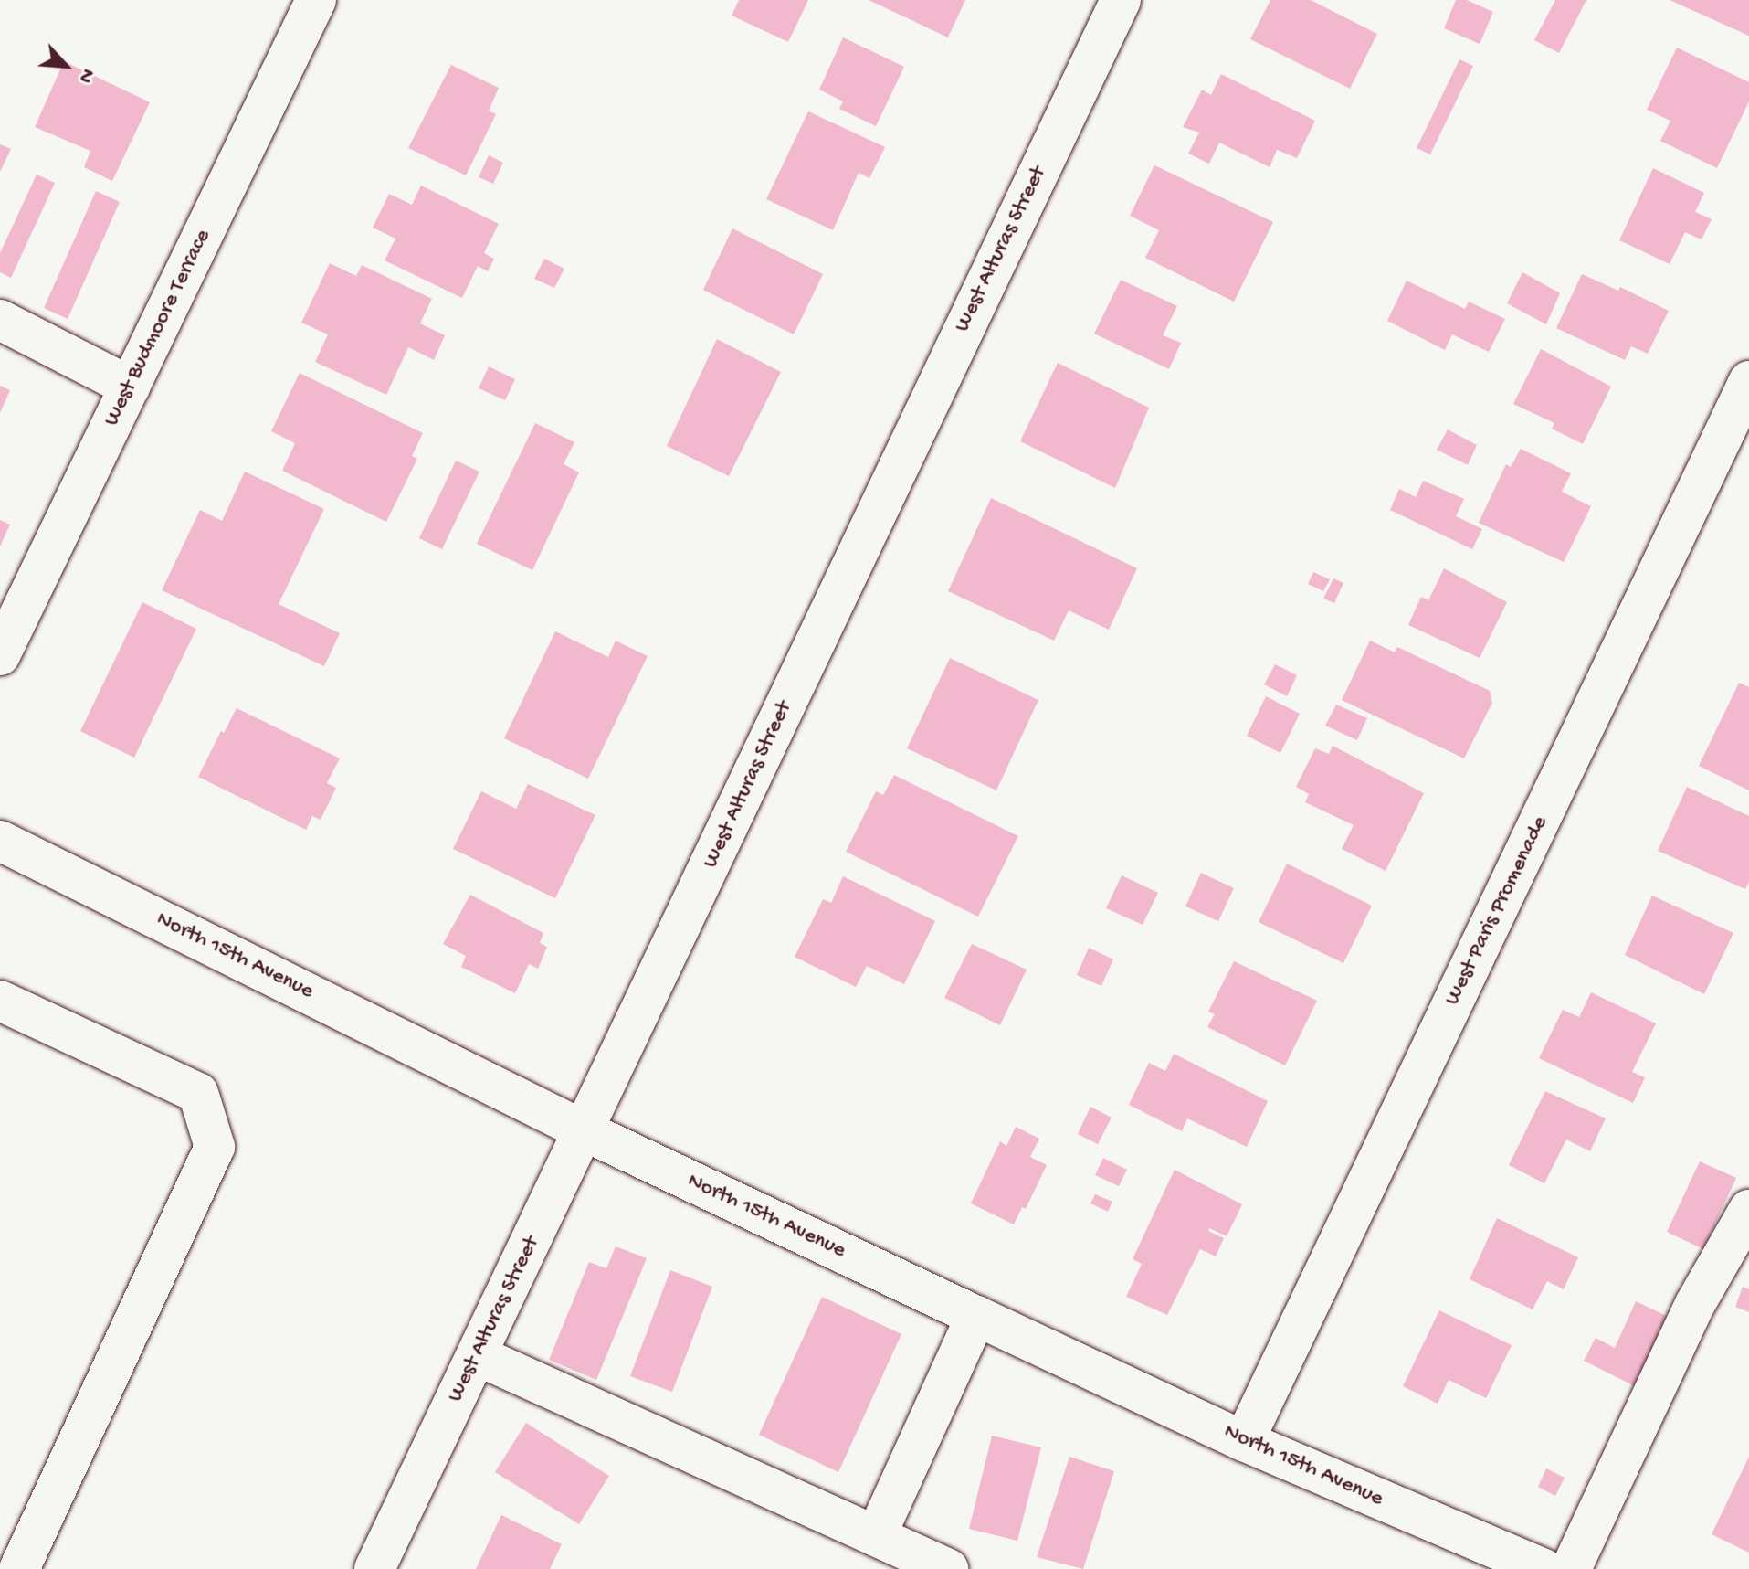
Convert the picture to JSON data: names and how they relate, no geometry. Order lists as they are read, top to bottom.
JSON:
{
  "streets": {
    "street": [
      "West Alturas Street",
      "West Budmoore Terrace",
      "West Paris Promenade",
      "North 15th Avenue"
    ]
  },
  "crossings": [
    ["West Alturas Street", "North 15th Avenue"],
    ["West Paris Promenade", "North 15th Avenue"]
  ],
  "north": "bottom right"
}
